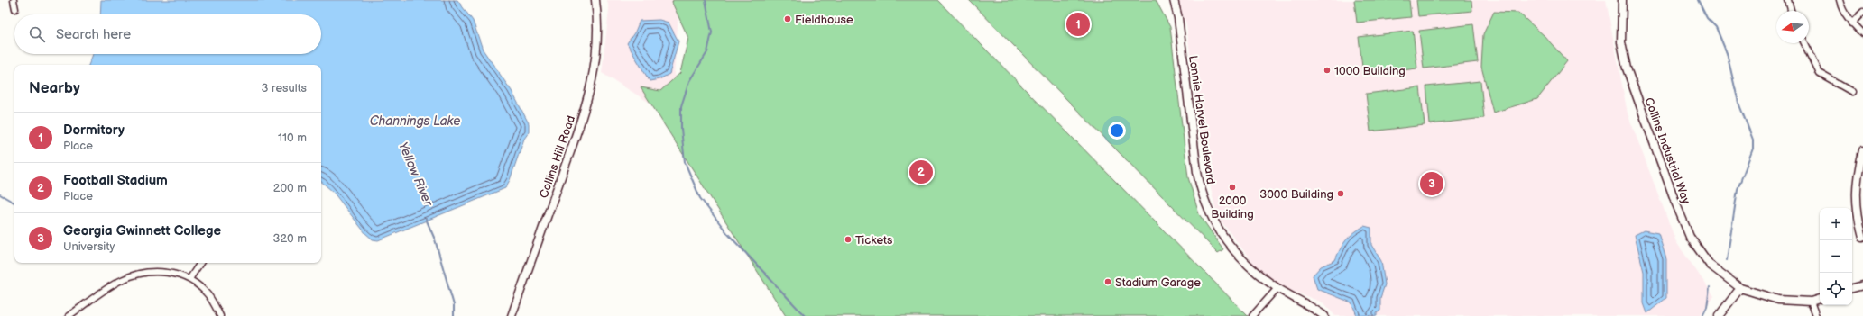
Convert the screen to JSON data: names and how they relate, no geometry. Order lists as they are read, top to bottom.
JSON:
{
  "streets": {
    "street": ["Lonnie Harvel Boulevard", "Collins Industrial Way", "Collins Hill Road"]
  },
  "water": ["Channings Lake", "Yellow River"],
  "places": [
    "Fieldhouse",
    "1000 Building",
    "2000 Building",
    "3000 Building",
    "Tickets",
    "Stadium Garage"
  ],
  "north": "left",
  "page": {
    "pins": ["1", "2", "3"],
    "search": "Search here",
    "heading": ["Nearby", "3 results"],
    "list": [
      {
        "mark": "1",
        "name": "Dormitory",
        "note": "Place",
        "value": "110 m"
      },
      {
        "mark": "2",
        "name": "Football Stadium",
        "note": "Place",
        "value": "200 m"
      },
      {
        "mark": "3",
        "name": "Georgia Gwinnett College",
        "note": "University",
        "value": "320 m"
      }
    ],
    "map_buttons": ["+", "−"]
  }
}
